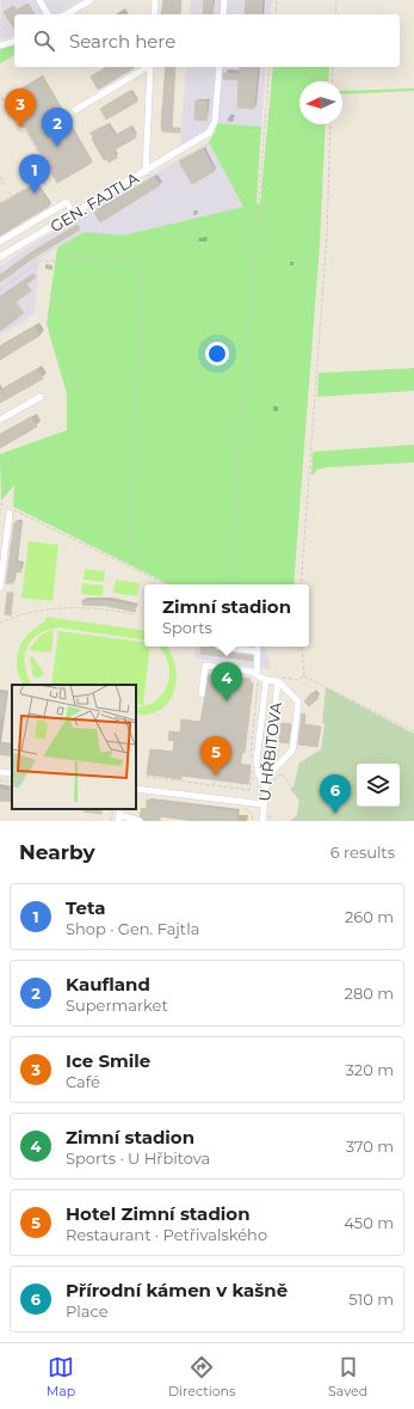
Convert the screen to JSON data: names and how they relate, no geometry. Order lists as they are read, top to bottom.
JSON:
{
  "streets": {
    "street": ["GEN. FAJTLA", "U HŘBITOVA"]
  },
  "north": "left",
  "page": {
    "search": "Search here",
    "pins": [
      "3",
      "2",
      "1",
      "4",
      "5",
      "6"
    ],
    "popup": ["Zimní stadion", "Sports"],
    "heading": ["Nearby", "6 results"],
    "list": [
      {
        "mark": "1",
        "name": "Teta",
        "note": "Shop · Gen. Fajtla",
        "value": "260 m"
      },
      {
        "mark": "2",
        "name": "Kaufland",
        "note": "Supermarket",
        "value": "280 m"
      },
      {
        "mark": "3",
        "name": "Ice Smile",
        "note": "Café",
        "value": "320 m"
      },
      {
        "mark": "4",
        "name": "Zimní stadion",
        "note": "Sports · U Hřbitova",
        "value": "370 m"
      },
      {
        "mark": "5",
        "name": "Hotel Zimní stadion",
        "note": "Restaurant · Petřivalského",
        "value": "450 m"
      },
      {
        "mark": "6",
        "name": "Přírodní kámen v kašně",
        "note": "Place",
        "value": "510 m"
      }
    ],
    "nav": ["Map", "Directions", "Saved"]
  }
}
